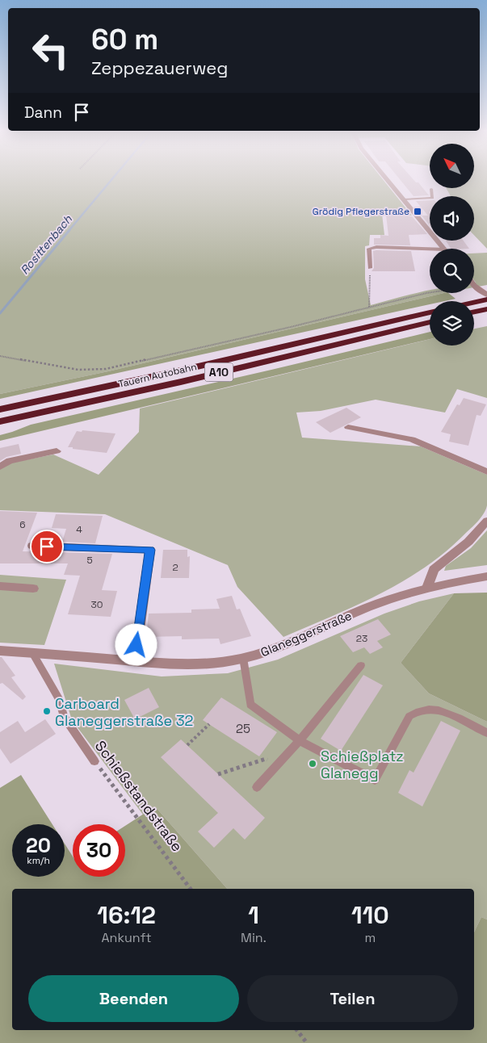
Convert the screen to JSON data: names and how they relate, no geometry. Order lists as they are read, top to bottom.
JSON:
{
  "streets": {
    "highway": ["A10", "Tauern Autobahn"],
    "street": ["Glaneggerstraße"],
    "lane": ["Schießstandstraße"]
  },
  "crossings": [
    ["Glaneggerstraße", "Schießstandstraße"]
  ],
  "water": ["Rosittenbach"],
  "places": {
    "transit": ["Grödig Pflegerstraße"],
    "other": ["Carboard Glaneggerstraße 32", "Schießplatz Glanegg"]
  },
  "house_numbers": [
    "6",
    "4",
    "5",
    "2",
    "30",
    "23",
    "25"
  ],
  "north": "top left",
  "page": {
    "turn": ["60 m", "Zeppezauerweg"],
    "then": "Dann",
    "speed": "20 km/h",
    "limit": "30",
    "eta": [
      "16:12",
      "Ankunft",
      "1",
      "Min.",
      "110",
      "m"
    ],
    "buttons": ["Beenden", "Teilen"]
  }
}
